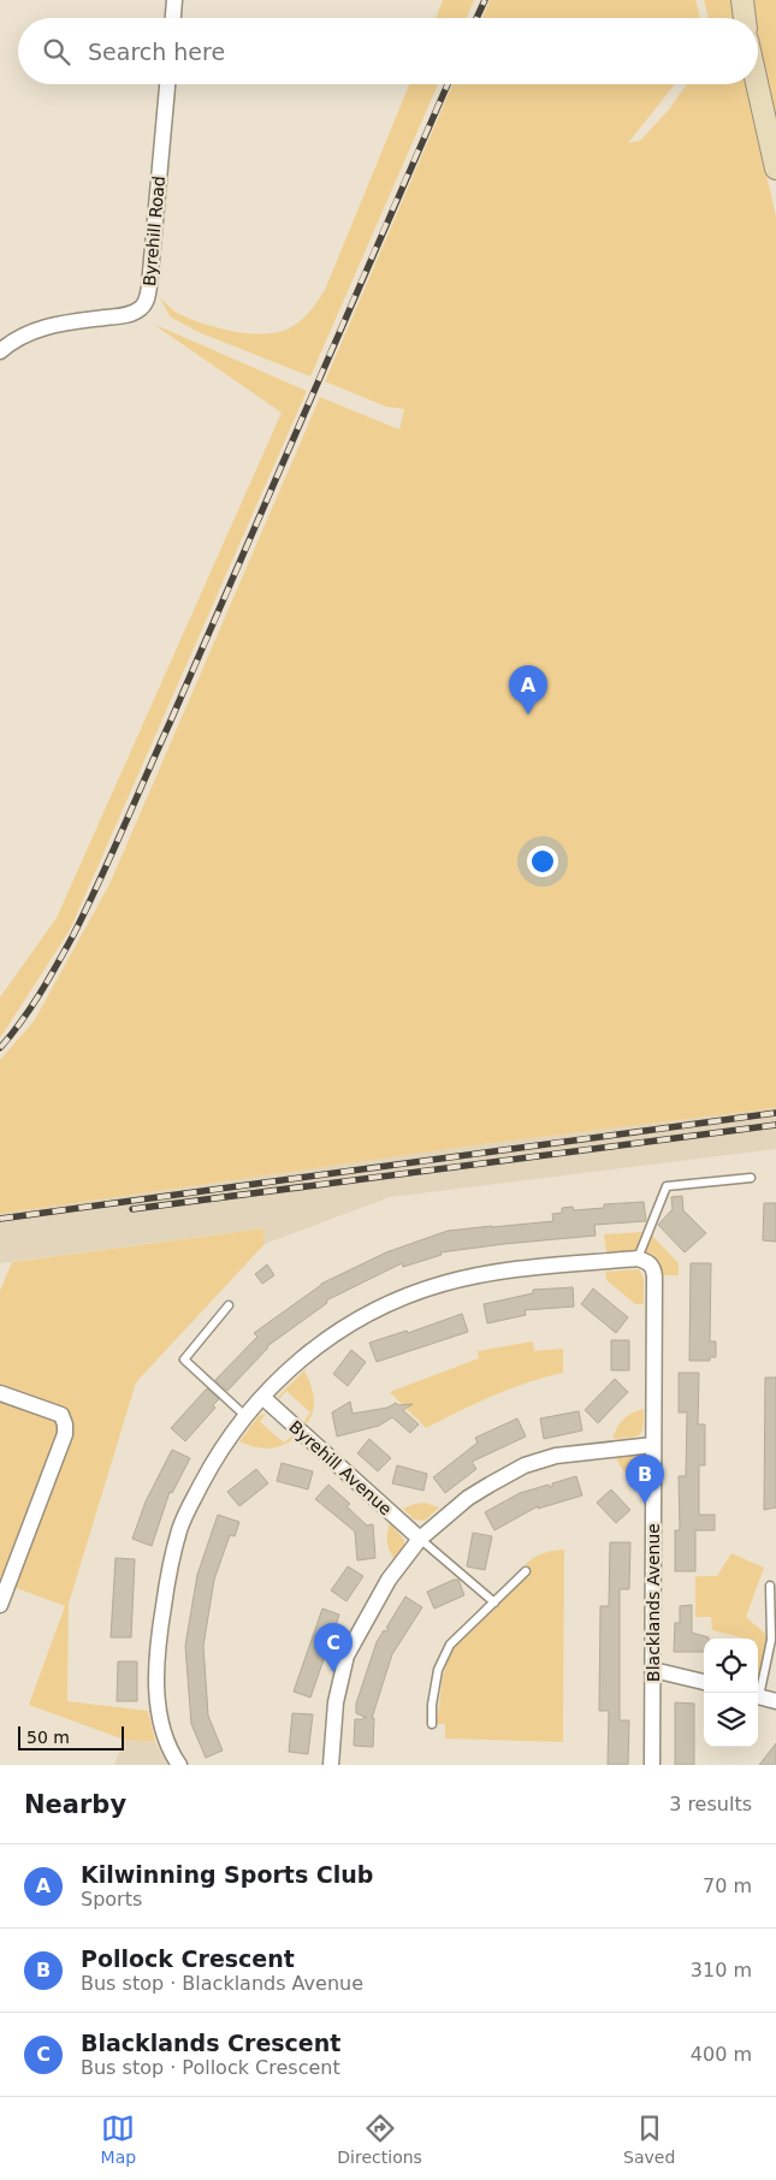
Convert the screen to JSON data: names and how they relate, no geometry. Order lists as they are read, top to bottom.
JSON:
{
  "streets": {
    "street": ["Byrehill Road", "Byrehill Avenue", "Blacklands Avenue"]
  },
  "scale_bar": "50 m",
  "page": {
    "search": "Search here",
    "pins": ["A", "B", "C"],
    "scale": "50 m",
    "heading": ["Nearby", "3 results"],
    "list": [
      {
        "mark": "A",
        "name": "Kilwinning Sports Club",
        "note": "Sports",
        "value": "70 m"
      },
      {
        "mark": "B",
        "name": "Pollock Crescent",
        "note": "Bus stop · Blacklands Avenue",
        "value": "310 m"
      },
      {
        "mark": "C",
        "name": "Blacklands Crescent",
        "note": "Bus stop · Pollock Crescent",
        "value": "400 m"
      }
    ],
    "nav": ["Map", "Directions", "Saved"]
  }
}
